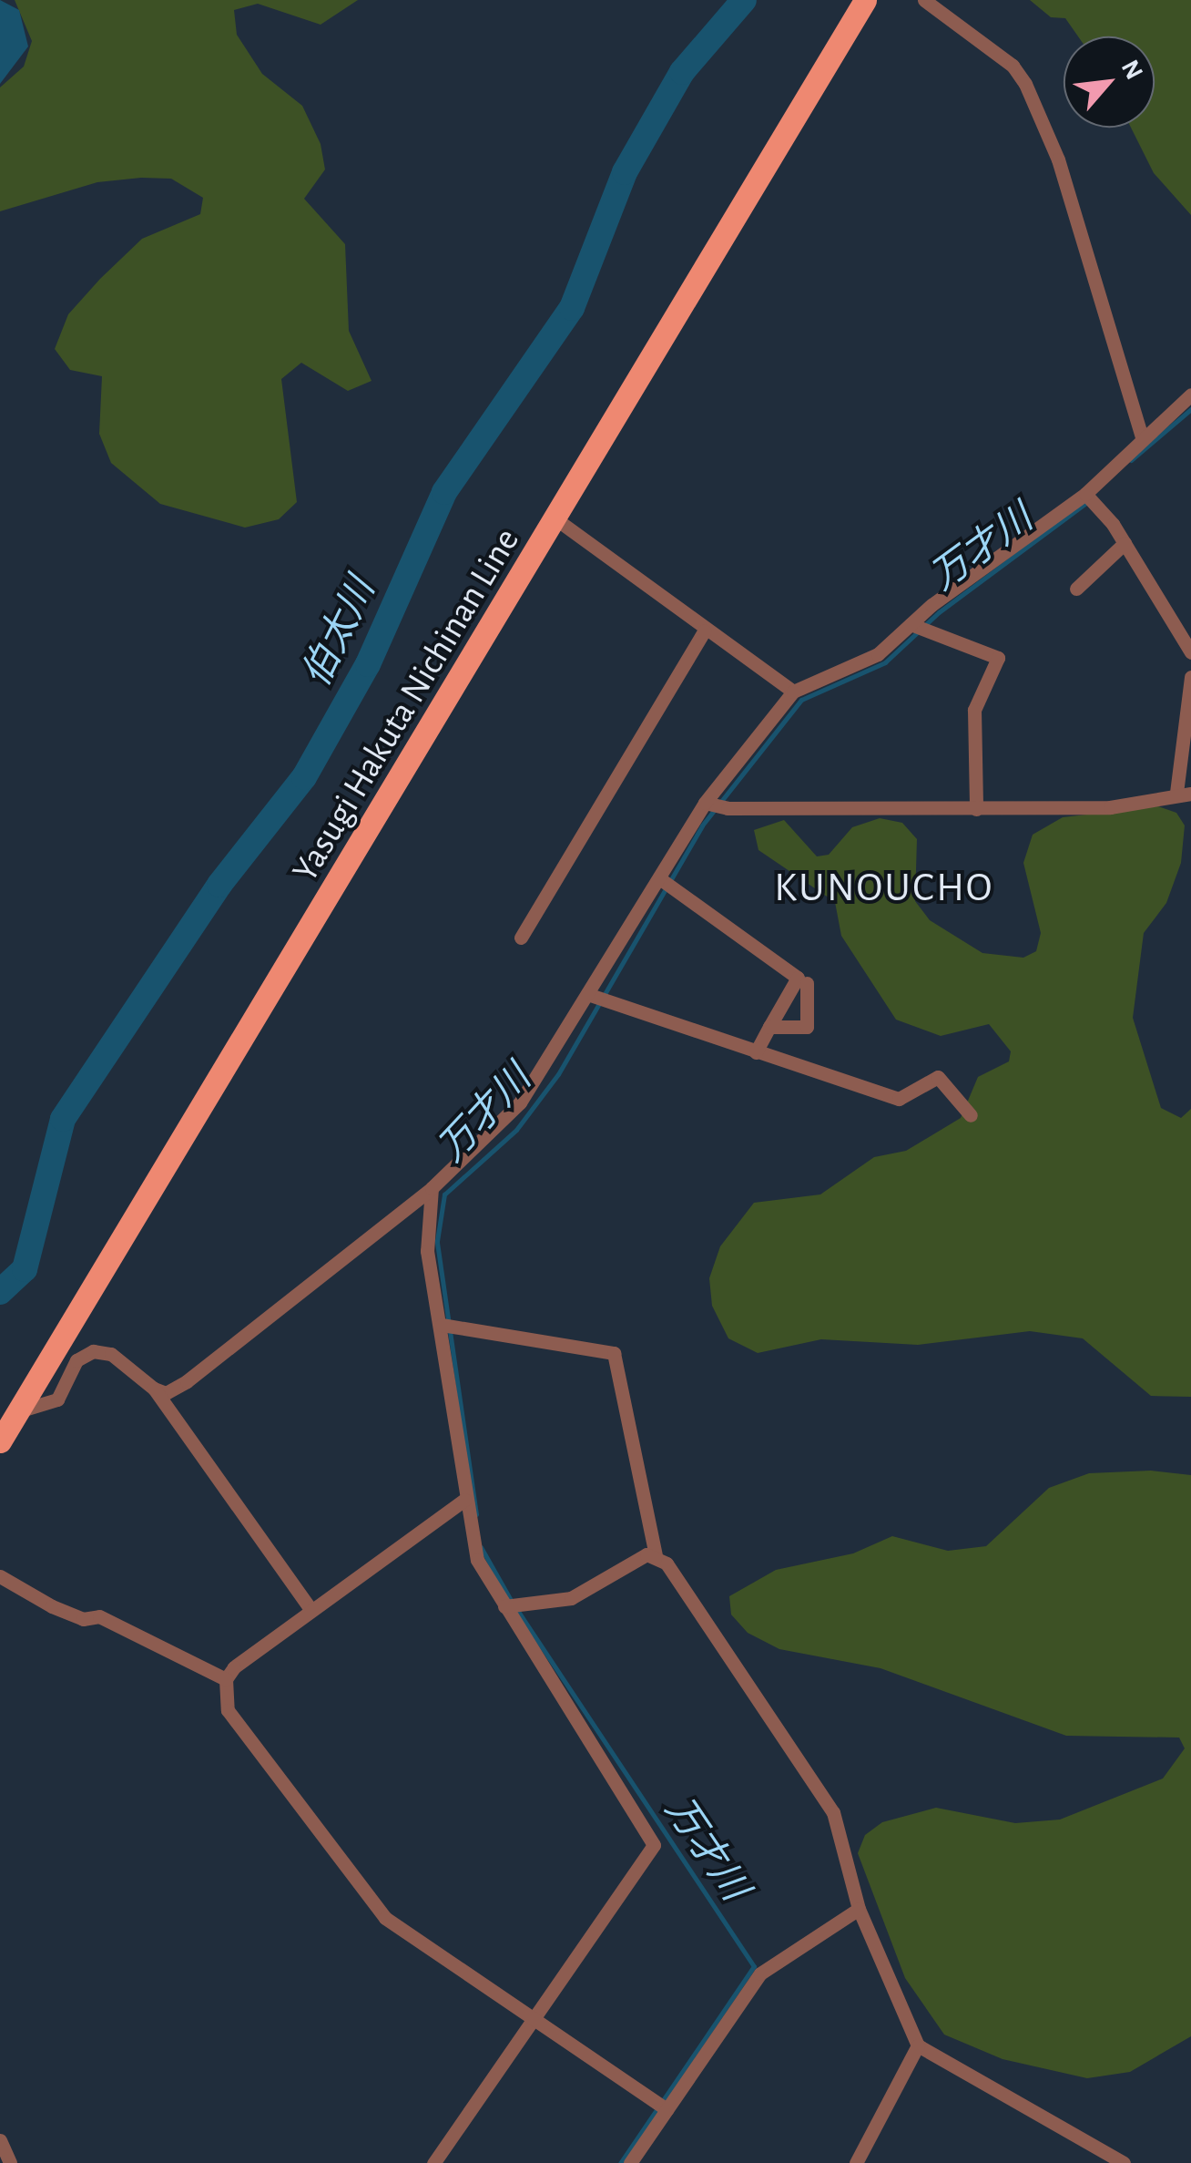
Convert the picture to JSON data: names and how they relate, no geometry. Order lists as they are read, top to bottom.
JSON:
{
  "streets": {
    "main road": ["Yasugi Hakuta Nichinan Line"]
  },
  "districts": ["KUNOUCHO"],
  "water": ["万才川", "伯太川"],
  "north": "top right"
}
